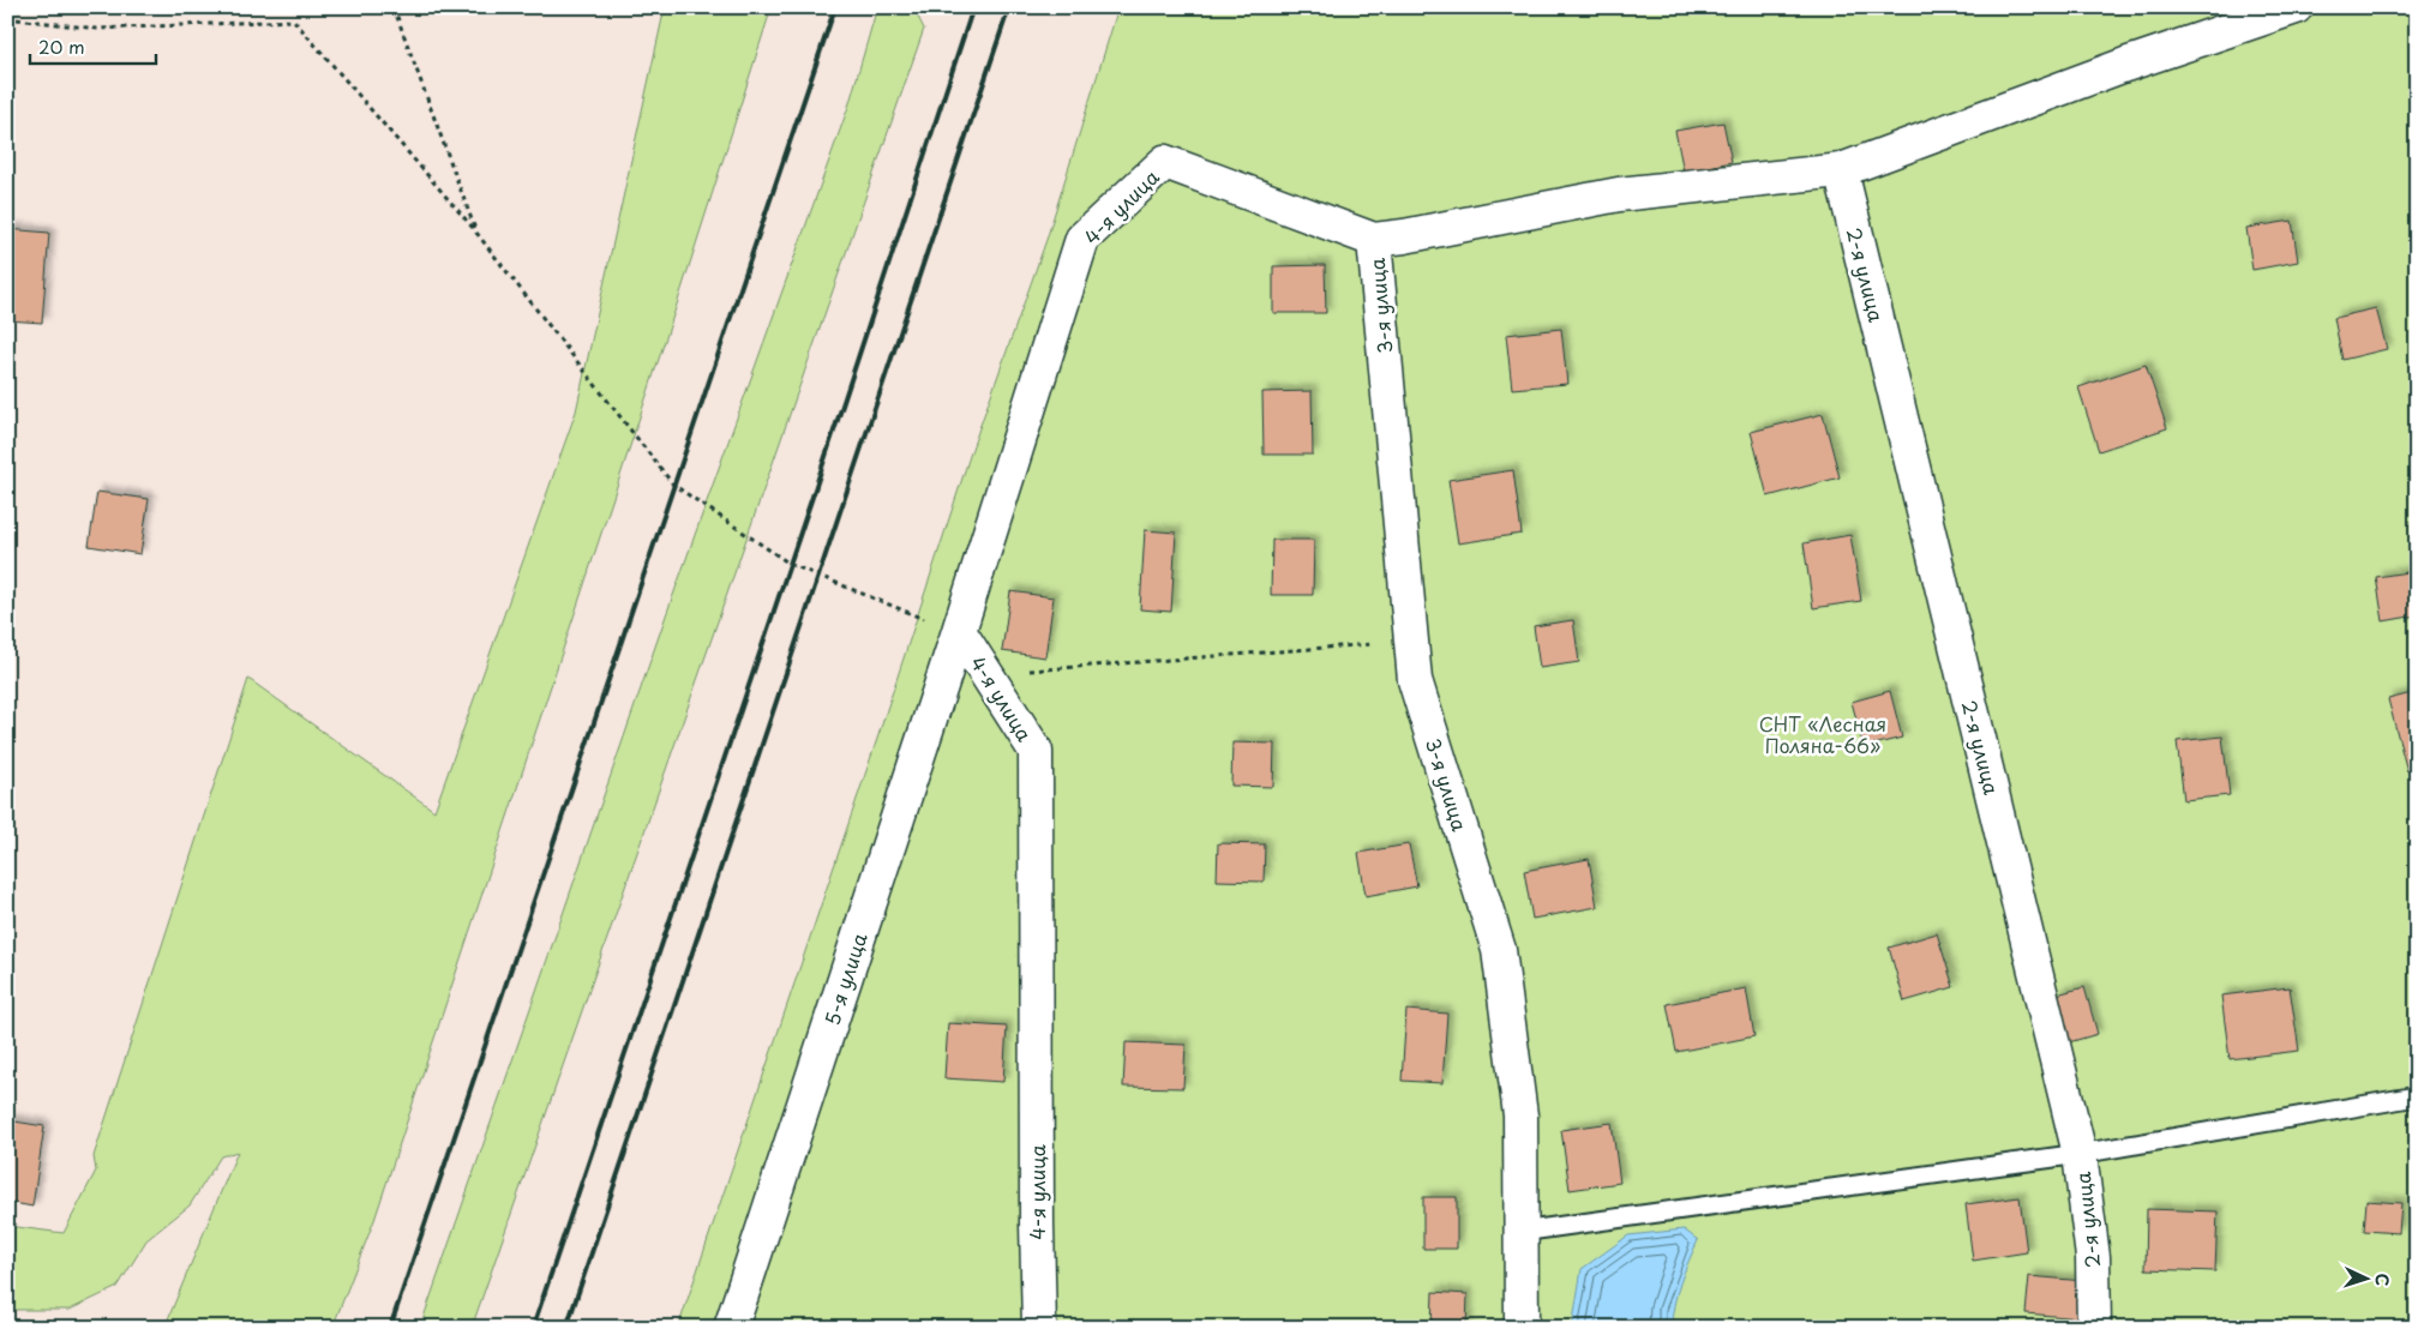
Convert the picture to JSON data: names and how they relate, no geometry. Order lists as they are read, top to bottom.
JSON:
{
  "streets": {
    "street": [
      "4-я улица",
      "2-я улица",
      "3-я улица",
      "5-я улица"
    ]
  },
  "crossings": [
    ["4-я улица", "3-я улица"],
    ["4-я улица", "5-я улица"]
  ],
  "parks": ["СНТ «Лесная Поляна-66»"],
  "scale_bar": "20 m",
  "north": "right"
}
